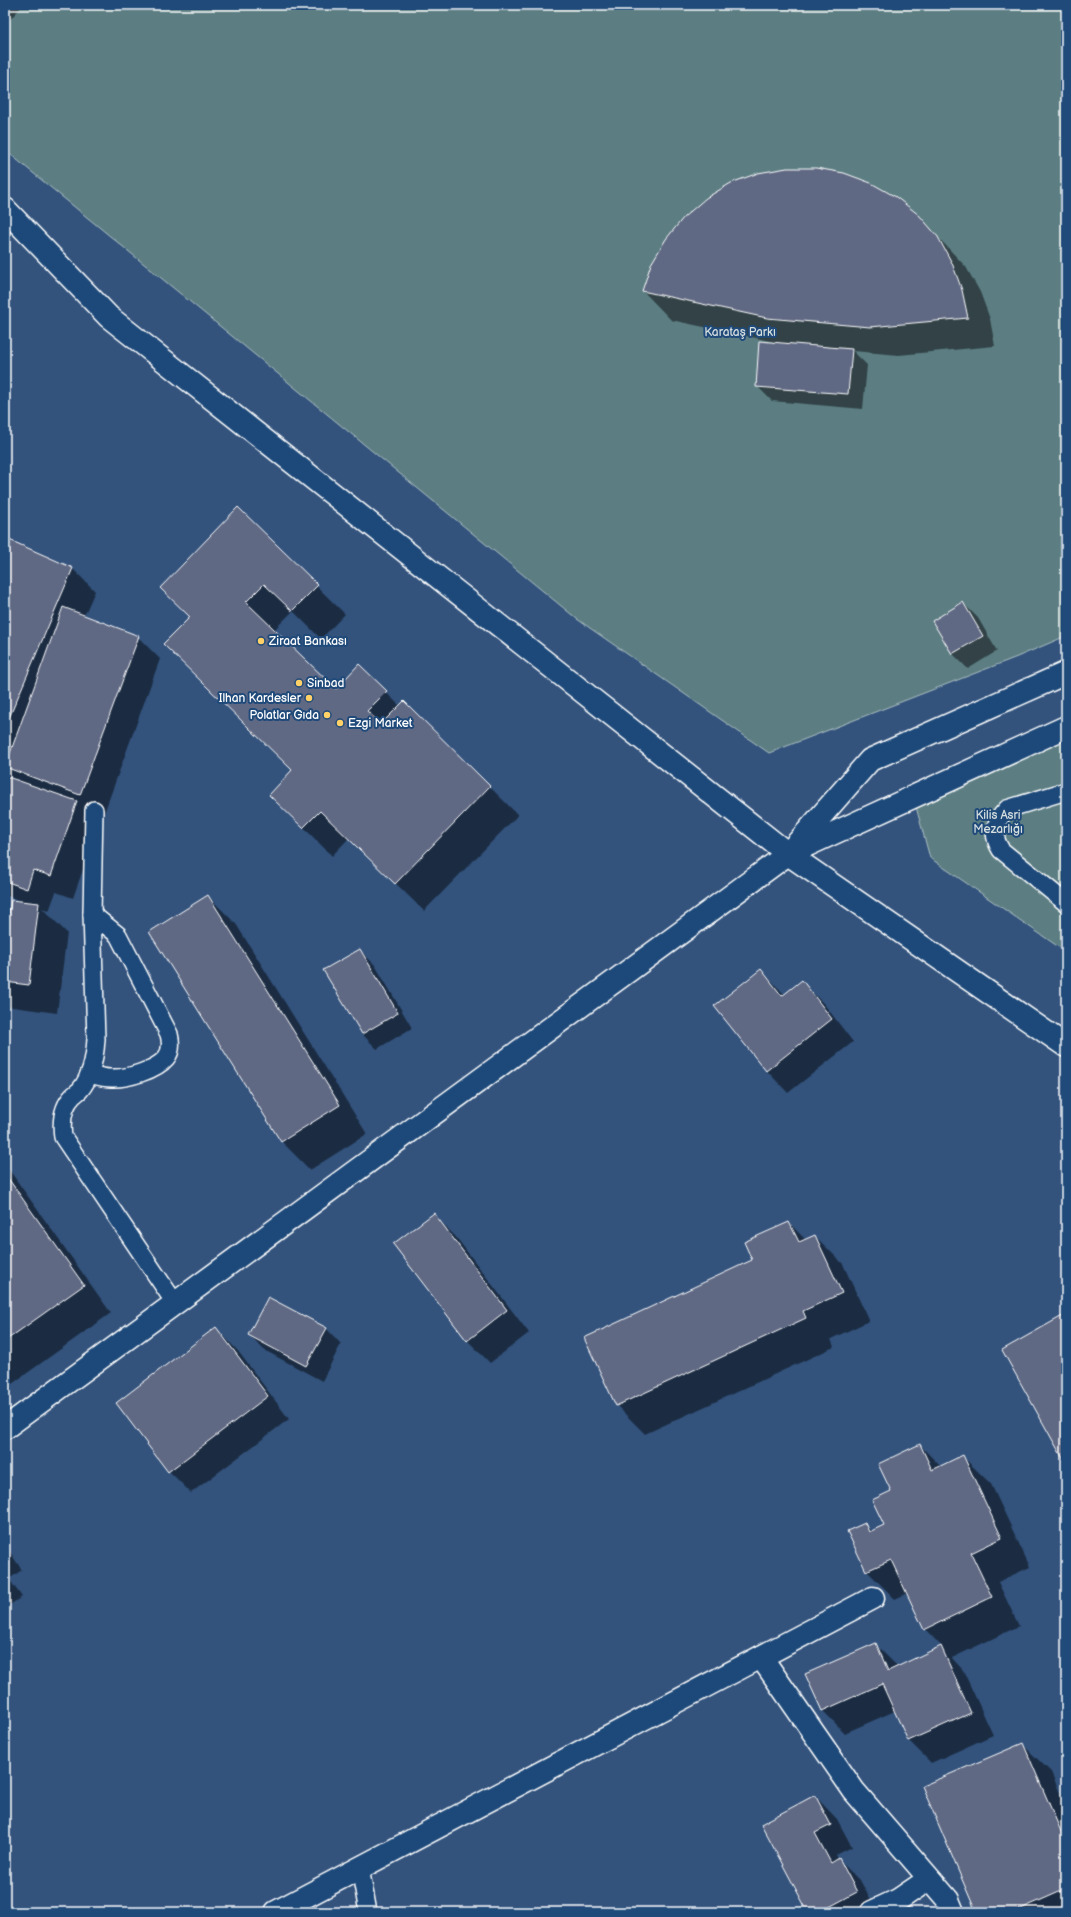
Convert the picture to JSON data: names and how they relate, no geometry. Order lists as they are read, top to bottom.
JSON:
{
  "parks": ["Karataş Parkı", "Kilis Asri Mezarlığı"],
  "places": [
    "Ziraat Bankası",
    "Sinbad",
    "Ilhan Kardesler",
    "Polatlar Gıda",
    "Ezgi Market"
  ]
}
